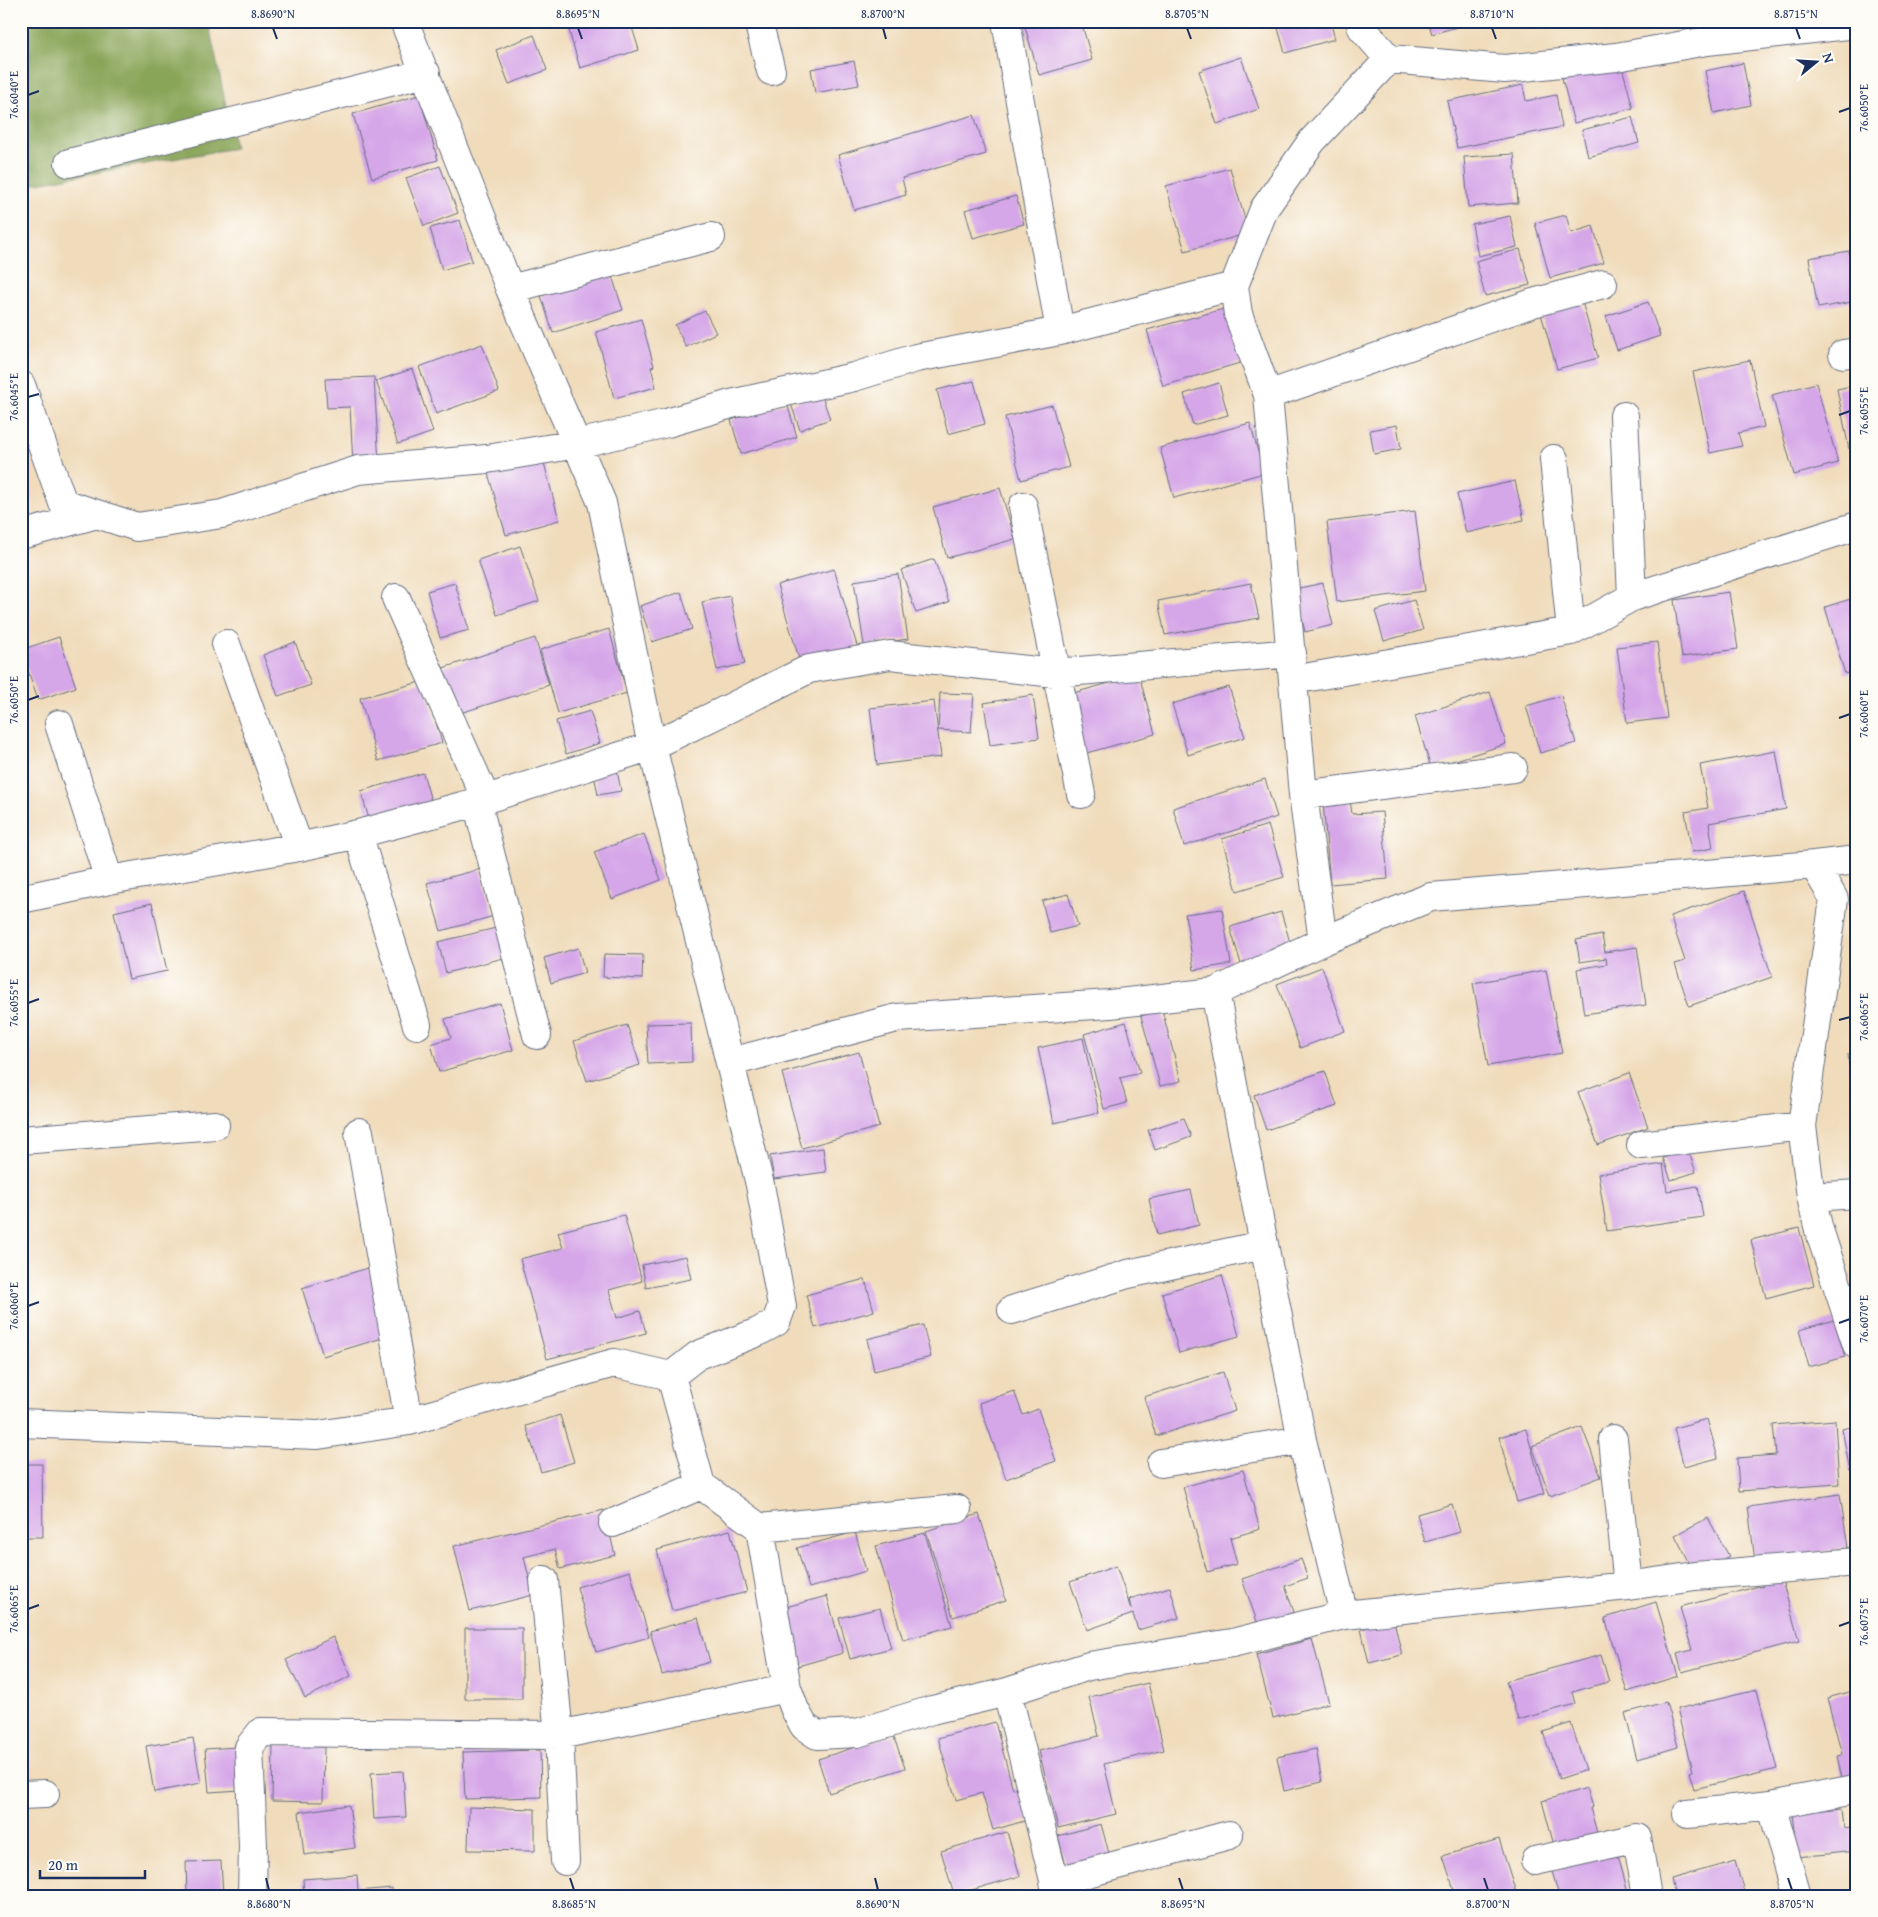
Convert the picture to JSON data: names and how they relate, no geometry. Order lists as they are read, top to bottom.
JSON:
{
  "scale_bar": "20 m",
  "north": "right",
  "coordinates": [
    "8.8690°N",
    "8.8695°N",
    "8.8700°N",
    "8.8705°N",
    "8.8710°N",
    "8.8715°N",
    "76.6040°E",
    "76.6050°E",
    "76.6045°E",
    "76.6055°E",
    "76.6060°E",
    "76.6065°E",
    "76.6070°E",
    "76.6075°E",
    "8.8680°N",
    "8.8685°N"
  ]
}
